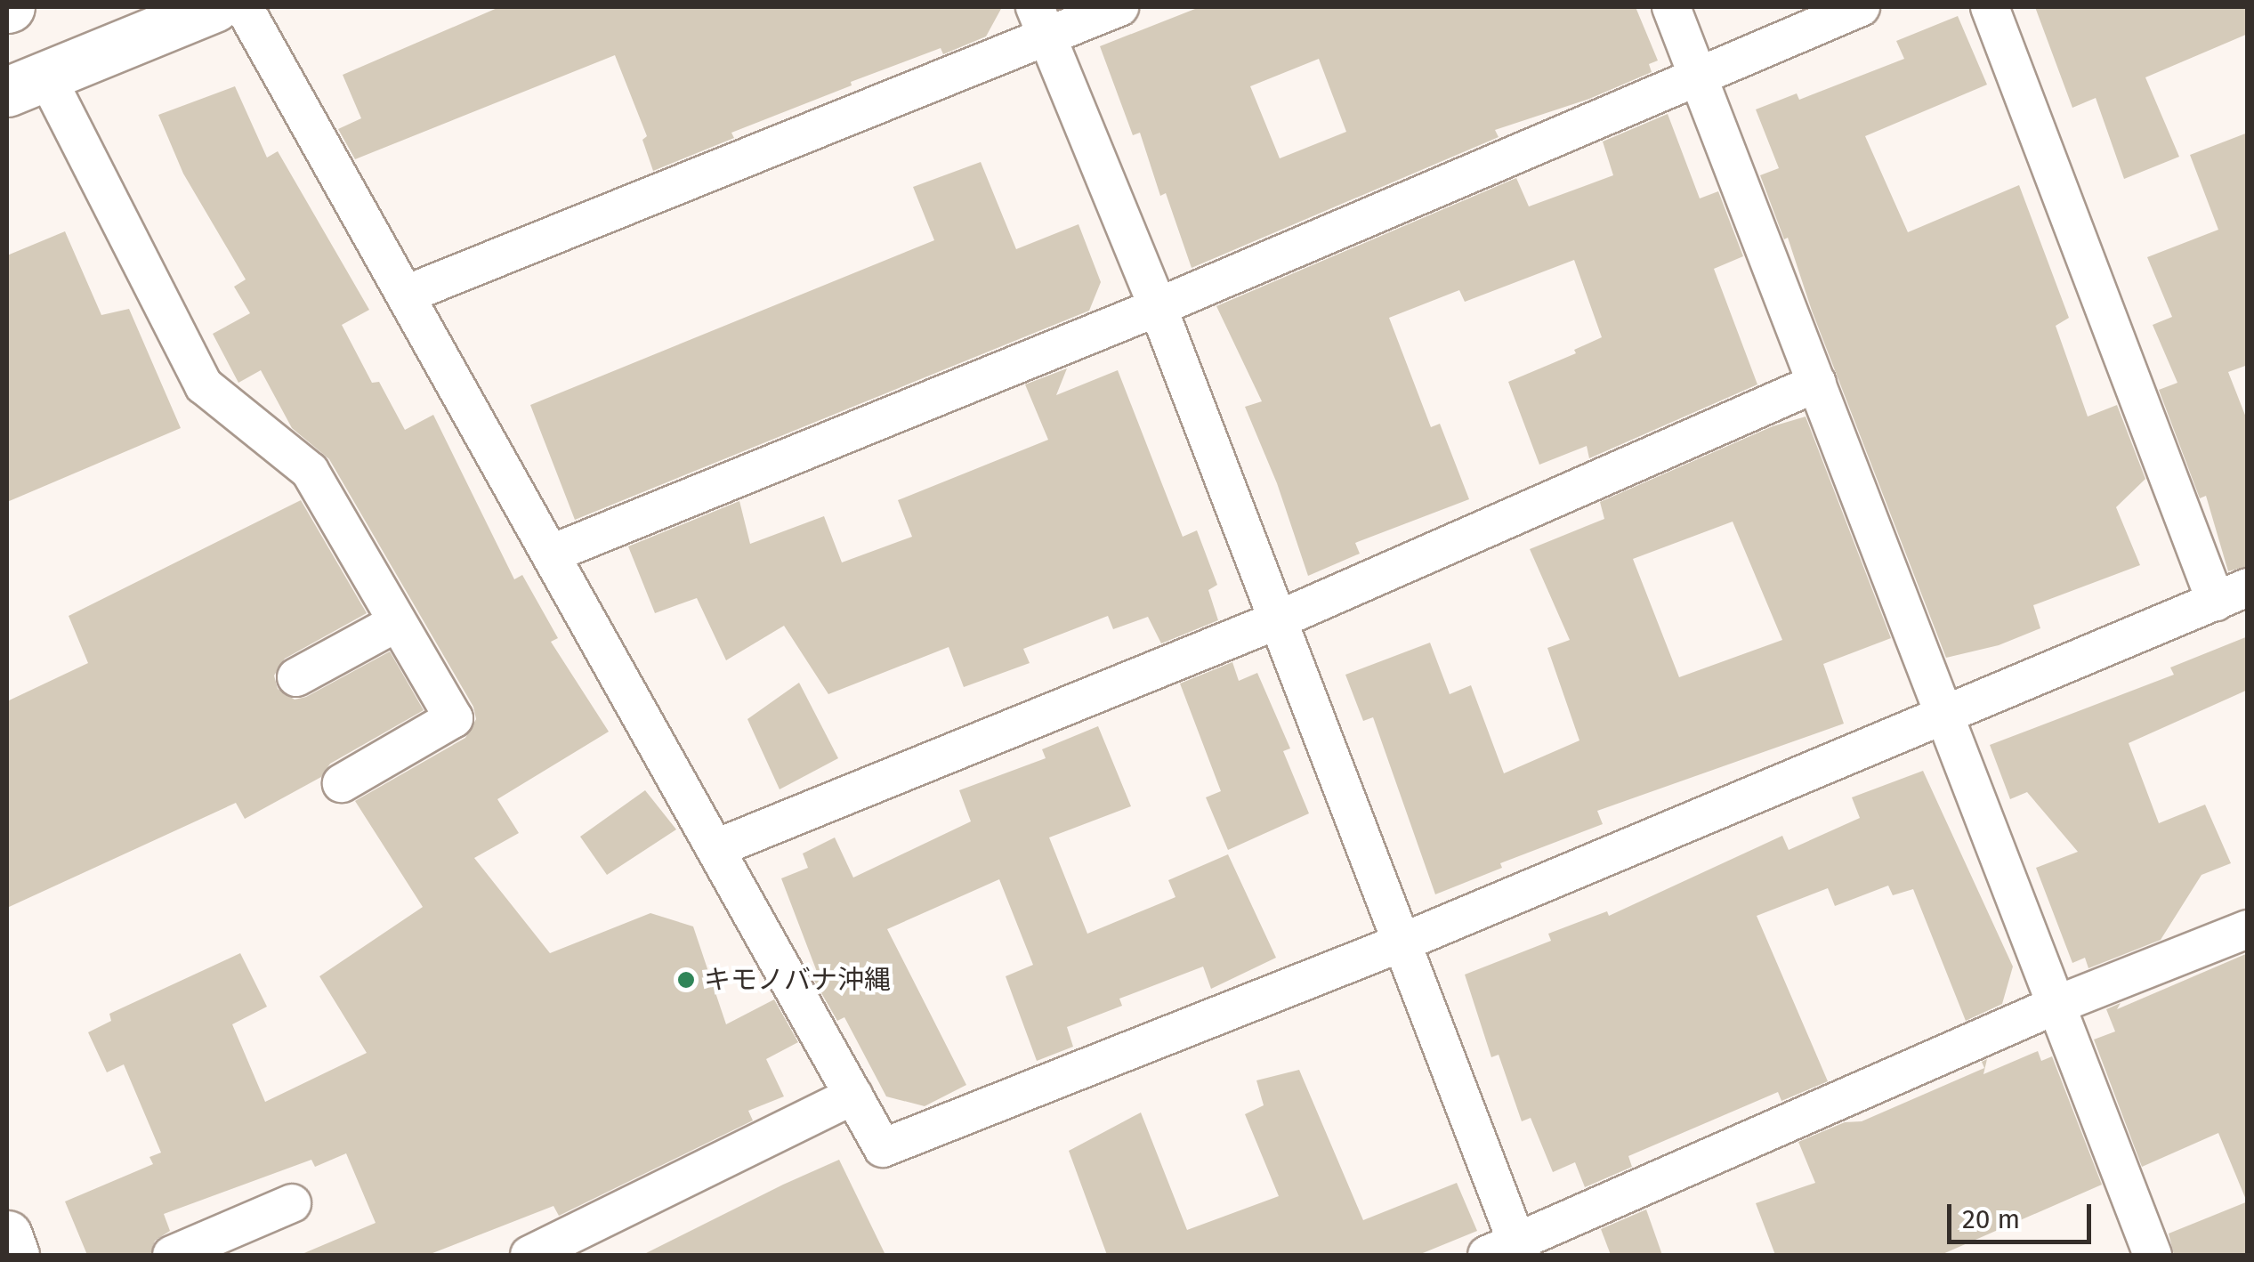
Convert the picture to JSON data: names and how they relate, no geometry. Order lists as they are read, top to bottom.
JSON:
{
  "places": ["キモノバナ沖縄"],
  "scale_bar": "20 m"
}
